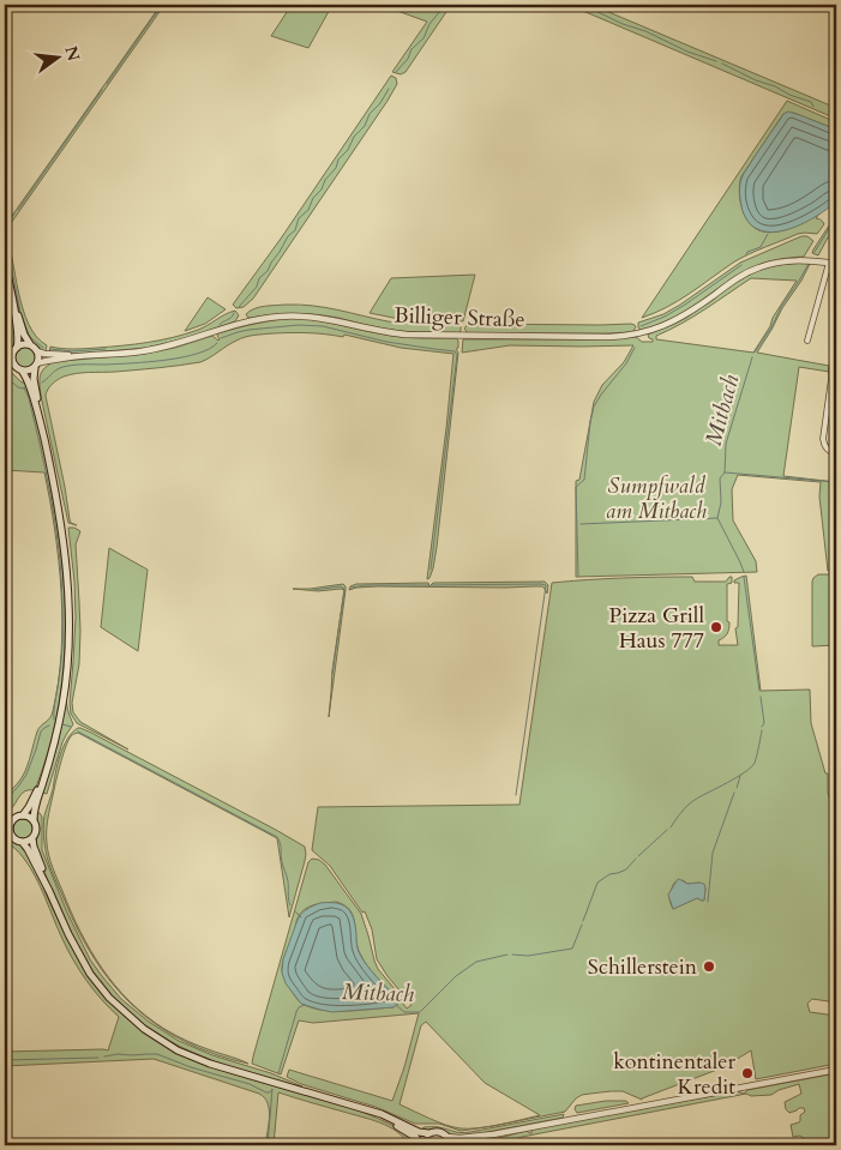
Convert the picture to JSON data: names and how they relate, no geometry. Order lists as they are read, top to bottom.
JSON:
{
  "streets": {
    "street": ["Billiger Straße"]
  },
  "water": ["Mitbach"],
  "parks": ["Sumpfwald am Mitbach"],
  "places": ["Pizza Grill Haus 777", "Schillerstein", "kontinentaler Kredit"],
  "north": "right"
}
